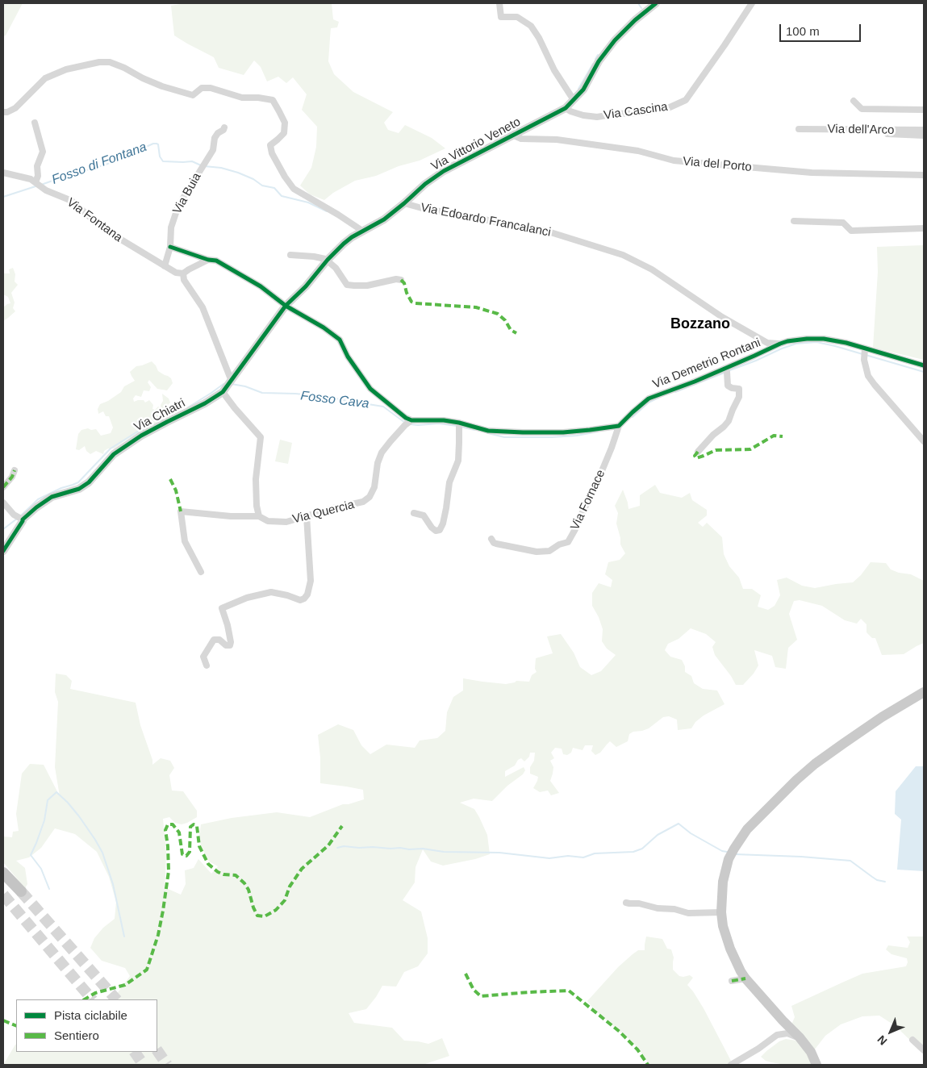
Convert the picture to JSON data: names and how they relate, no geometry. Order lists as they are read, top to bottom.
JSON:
{
  "streets": {
    "street": [
      "Via Cascina",
      "Via dell'Arco",
      "Via Vittorio Veneto",
      "Via del Porto",
      "Via Buia",
      "Via Fontana",
      "Via Edoardo Francalanci",
      "Via Demetrio Rontani",
      "Via Chiatri",
      "Via Fornace",
      "Via Quercia"
    ]
  },
  "crossings": [
    ["Via Cascina", "Via Vittorio Veneto"],
    ["Via Vittorio Veneto", "Via del Porto"],
    ["Via Vittorio Veneto", "Via Edoardo Francalanci"],
    ["Via Vittorio Veneto", "Via Chiatri"],
    ["Via Buia", "Via Fontana"],
    ["Via Edoardo Francalanci", "Via Demetrio Rontani"],
    ["Via Demetrio Rontani", "Via Fornace"]
  ],
  "districts": ["Bozzano"],
  "water": ["Fosso di Fontana", "Fosso Cava"],
  "legend": ["Pista ciclabile", "Sentiero"],
  "scale_bar": "100 m",
  "north": "bottom left"
}
